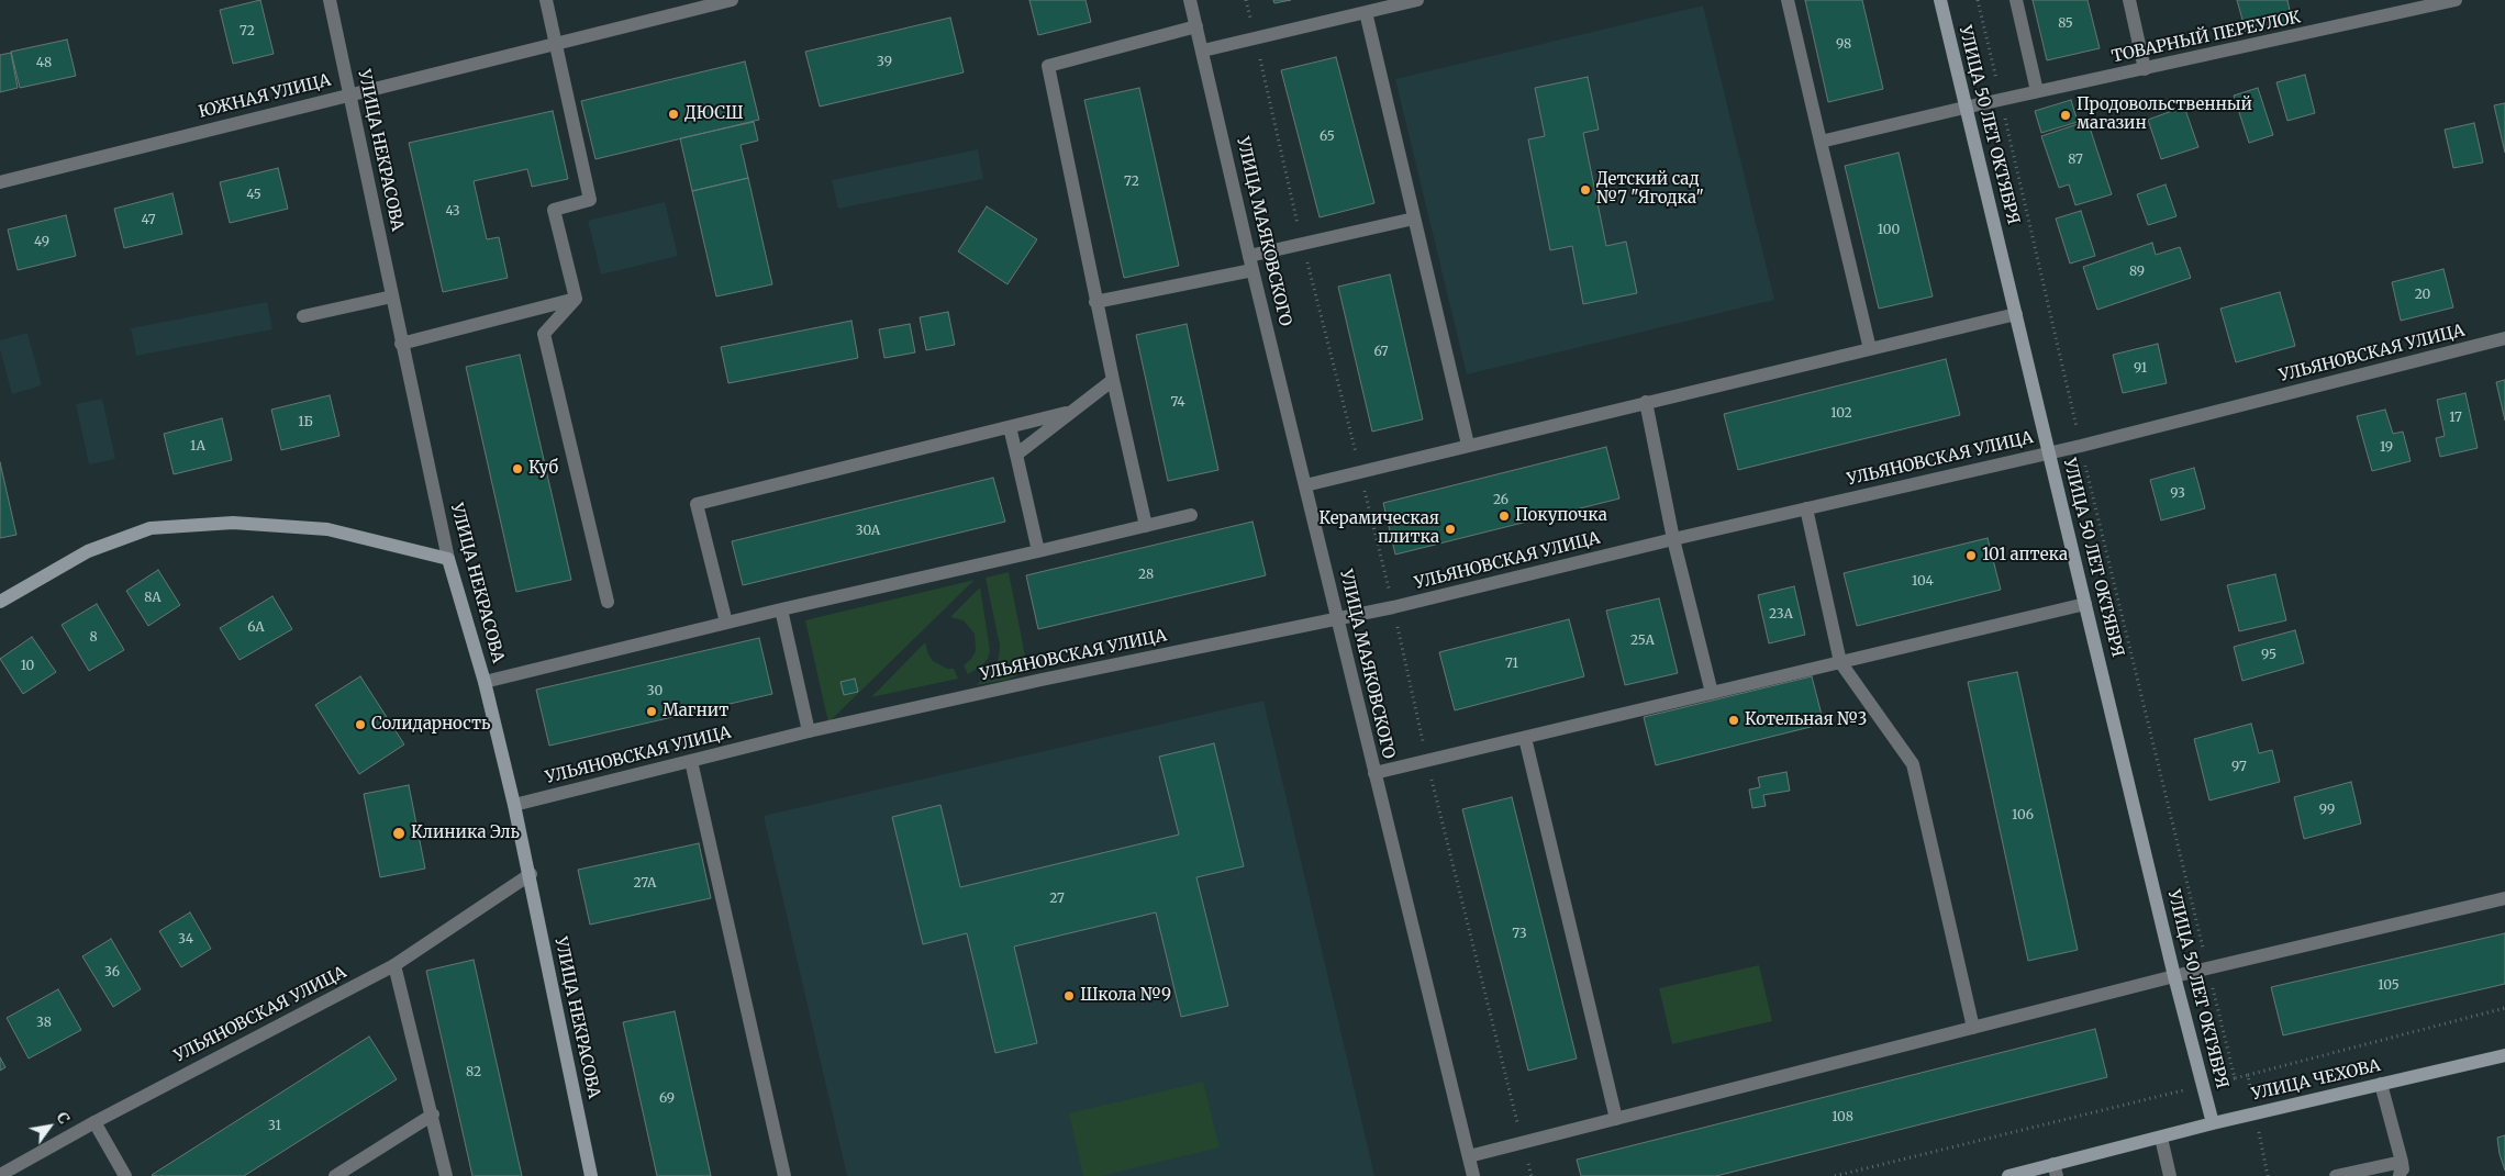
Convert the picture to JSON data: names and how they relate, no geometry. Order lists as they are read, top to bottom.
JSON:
{
  "streets": {
    "main road": ["УЛИЦА 50 ЛЕТ ОКТЯБРЯ", "УЛИЦА НЕКРАСОВА", "УЛИЦА ЧЕХОВА"],
    "street": [
      "ТОВАРНЫЙ ПЕРЕУЛОК",
      "ЮЖНАЯ УЛИЦА",
      "УЛИЦА МАЯКОВСКОГО",
      "УЛЬЯНОВСКАЯ УЛИЦА"
    ]
  },
  "crossings": [
    ["ТОВАРНЫЙ ПЕРЕУЛОК", "УЛИЦА 50 ЛЕТ ОКТЯБРЯ"],
    ["ЮЖНАЯ УЛИЦА", "УЛИЦА НЕКРАСОВА"],
    ["УЛИЦА 50 ЛЕТ ОКТЯБРЯ", "УЛЬЯНОВСКАЯ УЛИЦА"],
    ["УЛИЦА 50 ЛЕТ ОКТЯБРЯ", "УЛИЦА ЧЕХОВА"],
    ["УЛИЦА НЕКРАСОВА", "УЛЬЯНОВСКАЯ УЛИЦА"],
    ["УЛИЦА МАЯКОВСКОГО", "УЛЬЯНОВСКАЯ УЛИЦА"]
  ],
  "places": [
    "ДЮСШ",
    "Продовольственный магазин",
    "Детский сад №7 \"Ягодка\"",
    "Куб",
    "Покупочка",
    "Керамическая плитка",
    "101 аптека",
    "Магнит",
    "Котельная №3",
    "Солидарность",
    "Клиника Эль",
    "Школа №9"
  ],
  "house_numbers": [
    "85",
    "72",
    "98",
    "39",
    "48",
    "65",
    "87",
    "72",
    "45",
    "43",
    "47",
    "100",
    "49",
    "89",
    "20",
    "67",
    "91",
    "74",
    "102",
    "17",
    "1Б",
    "1А",
    "19",
    "93",
    "26",
    "30А",
    "28",
    "104",
    "8А",
    "23А",
    "6А",
    "8",
    "25А",
    "95",
    "71",
    "10",
    "30",
    "97",
    "99",
    "106",
    "27А",
    "27",
    "73",
    "34",
    "36",
    "105",
    "38",
    "82",
    "69",
    "108",
    "31"
  ],
  "north": "top right"
}
